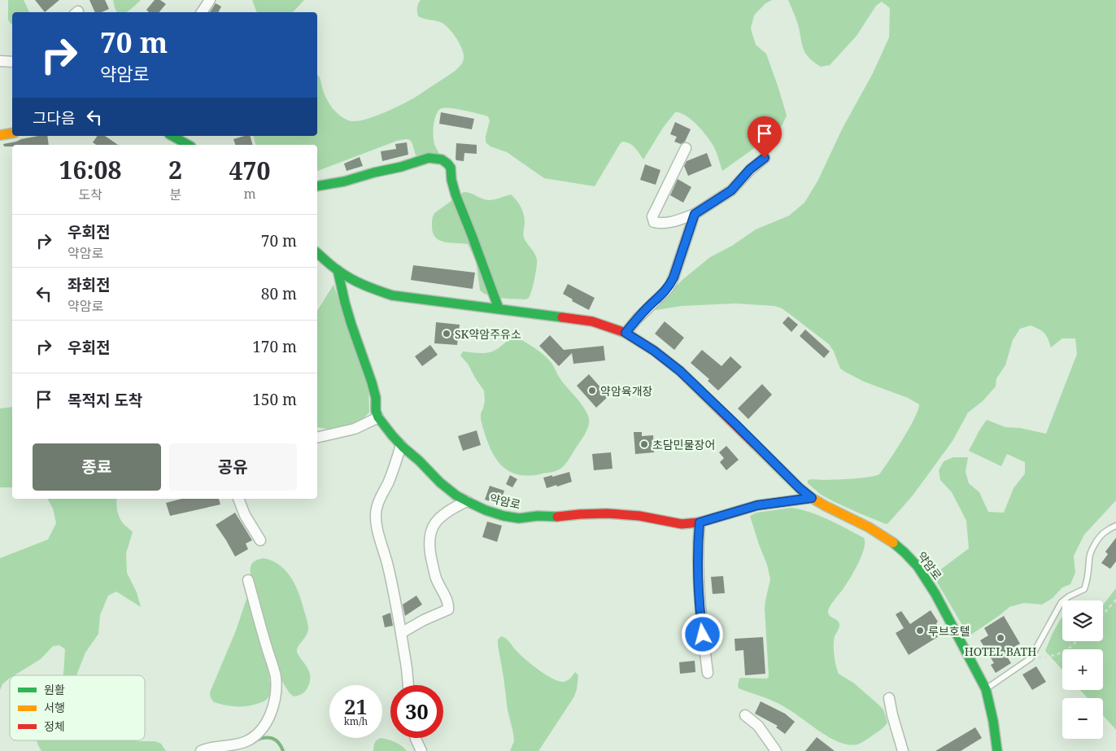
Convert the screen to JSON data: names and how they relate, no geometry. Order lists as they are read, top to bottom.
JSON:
{
  "streets": {
    "street": ["약암로"]
  },
  "places": [
    "SK약암주유소",
    "약암육개장",
    "초담민물장어",
    "루브호텔",
    "HOTEL BATH"
  ],
  "legend": ["원활", "서행", "정체"],
  "page": {
    "turn": ["70 m", "약암로"],
    "then": "그다음",
    "eta": [
      "16:08",
      "도착",
      "2",
      "분",
      "470",
      "m"
    ],
    "list": [
      {
        "name": "우회전",
        "note": "약암로",
        "value": "70 m"
      },
      {
        "name": "좌회전",
        "note": "약암로",
        "value": "80 m"
      },
      {
        "name": "우회전",
        "value": "170 m"
      },
      {
        "name": "목적지 도착",
        "value": "150 m"
      }
    ],
    "buttons": ["종료", "공유"],
    "map_buttons": ["+", "−"],
    "speed": "21 km/h",
    "limit": "30"
  }
}
